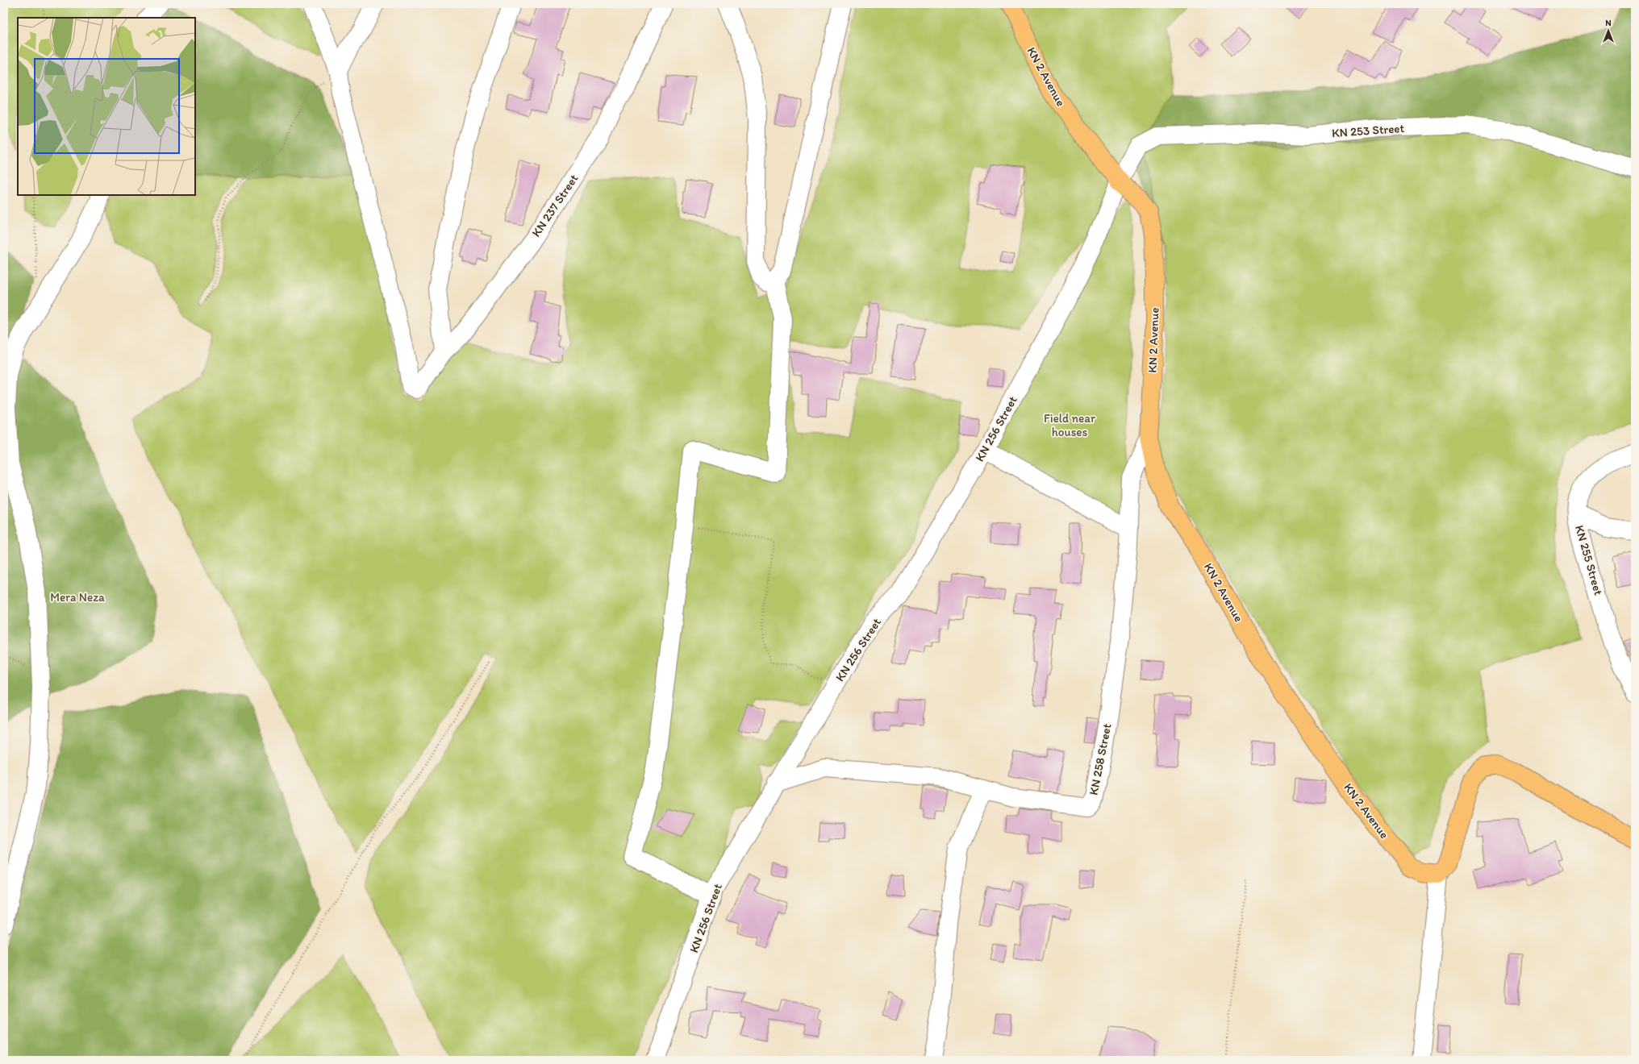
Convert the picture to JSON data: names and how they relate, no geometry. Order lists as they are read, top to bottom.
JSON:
{
  "streets": {
    "main road": ["KN 2 Avenue"],
    "street": [
      "KN 253 Street",
      "KN 237 Street",
      "KN 256 Street",
      "KN 255 Street",
      "KN 258 Street"
    ]
  },
  "crossings": [
    ["KN 2 Avenue", "KN 253 Street"],
    ["KN 2 Avenue", "KN 256 Street"],
    ["KN 2 Avenue", "KN 258 Street"],
    ["KN 253 Street", "KN 256 Street"],
    ["KN 256 Street", "KN 258 Street"]
  ],
  "parks": ["Field near houses", "Mera Neza"],
  "north": "top"
}
